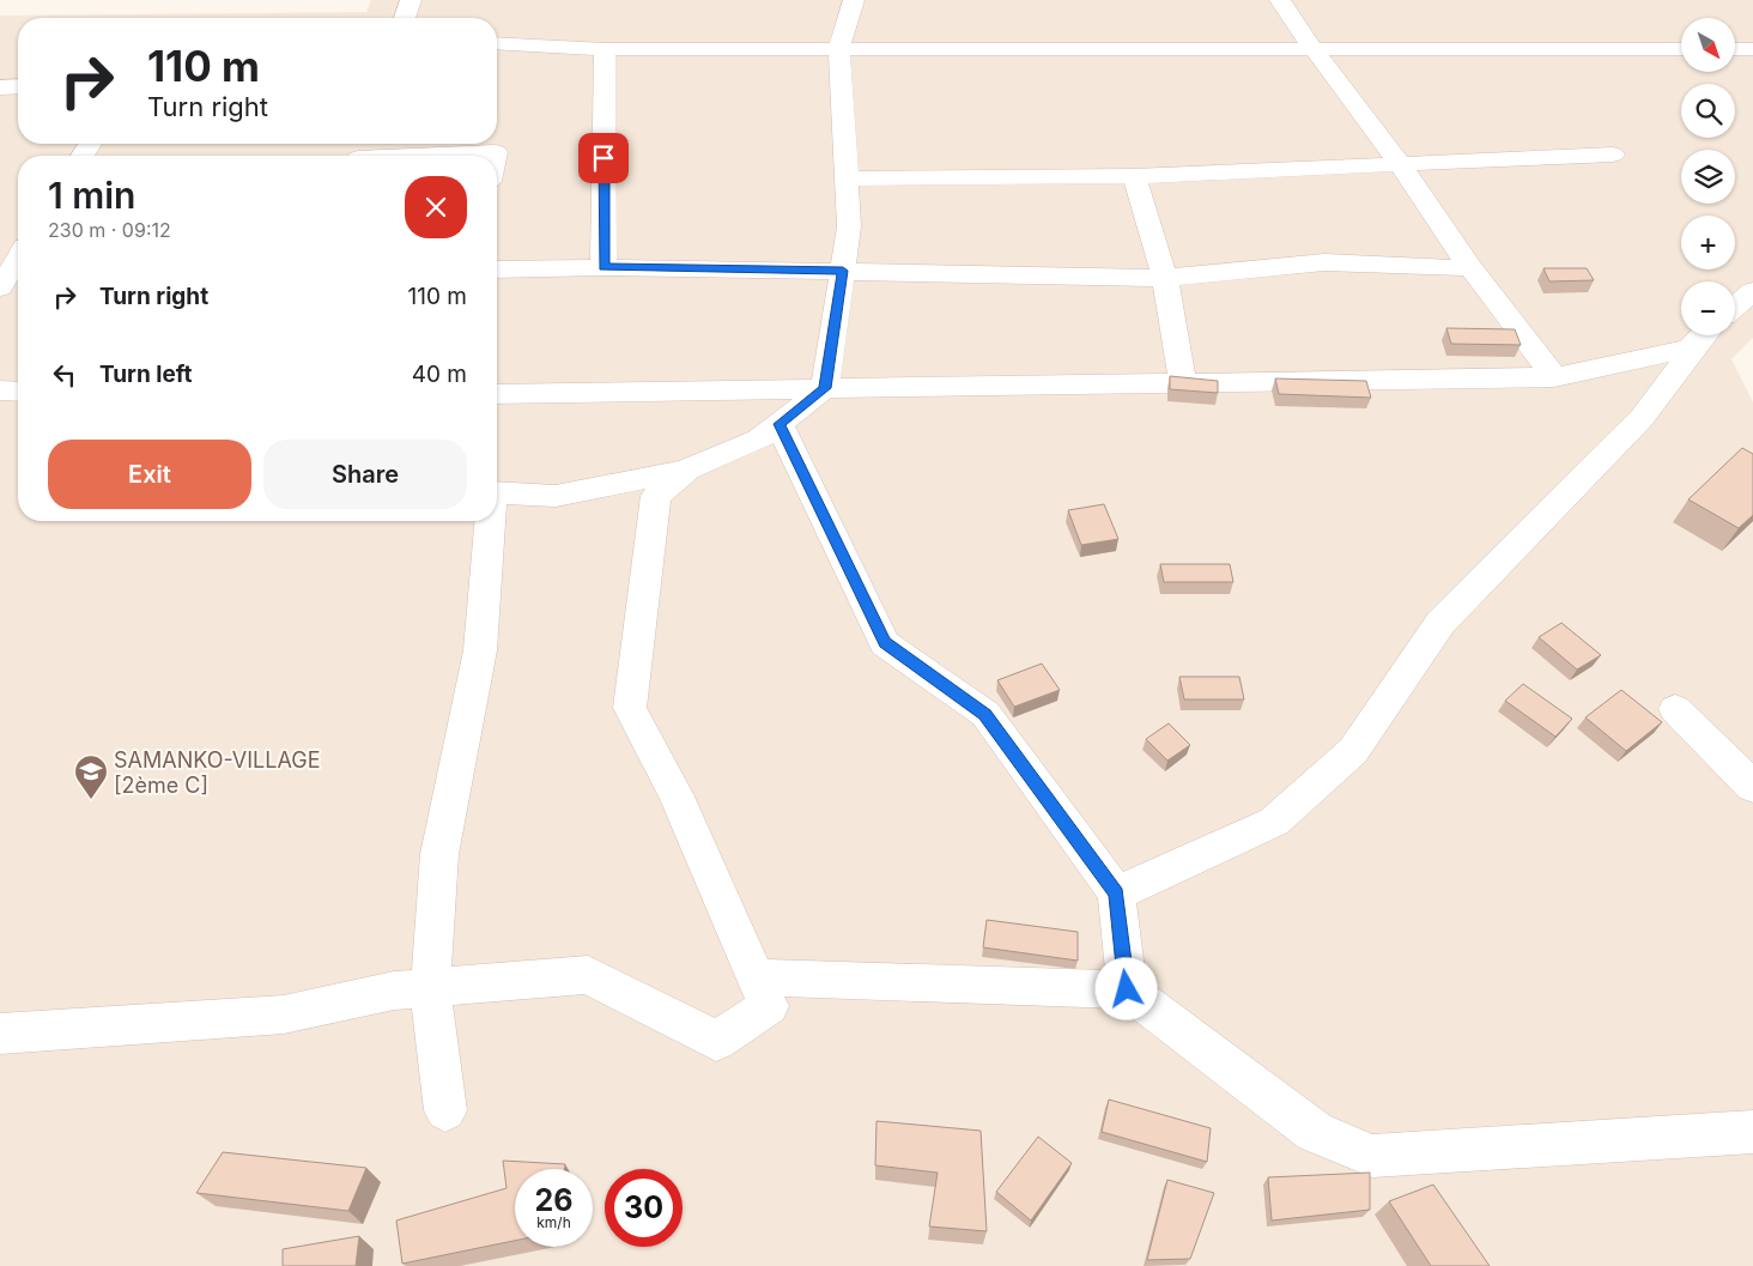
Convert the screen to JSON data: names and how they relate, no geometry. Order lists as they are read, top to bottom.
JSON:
{
  "places": {
    "school or university": ["SAMANKO-VILLAGE [2ème C]"]
  },
  "north": "bottom right",
  "page": {
    "map_buttons": ["+", "−"],
    "turn": ["110 m", "Turn right"],
    "heading": ["1 min", "230 m · 09:12"],
    "list": [
      {
        "name": "Turn right",
        "value": "110 m"
      },
      {
        "name": "Turn left",
        "value": "40 m"
      }
    ],
    "buttons": ["Exit", "Share"],
    "speed": "26 km/h",
    "limit": "30"
  }
}
